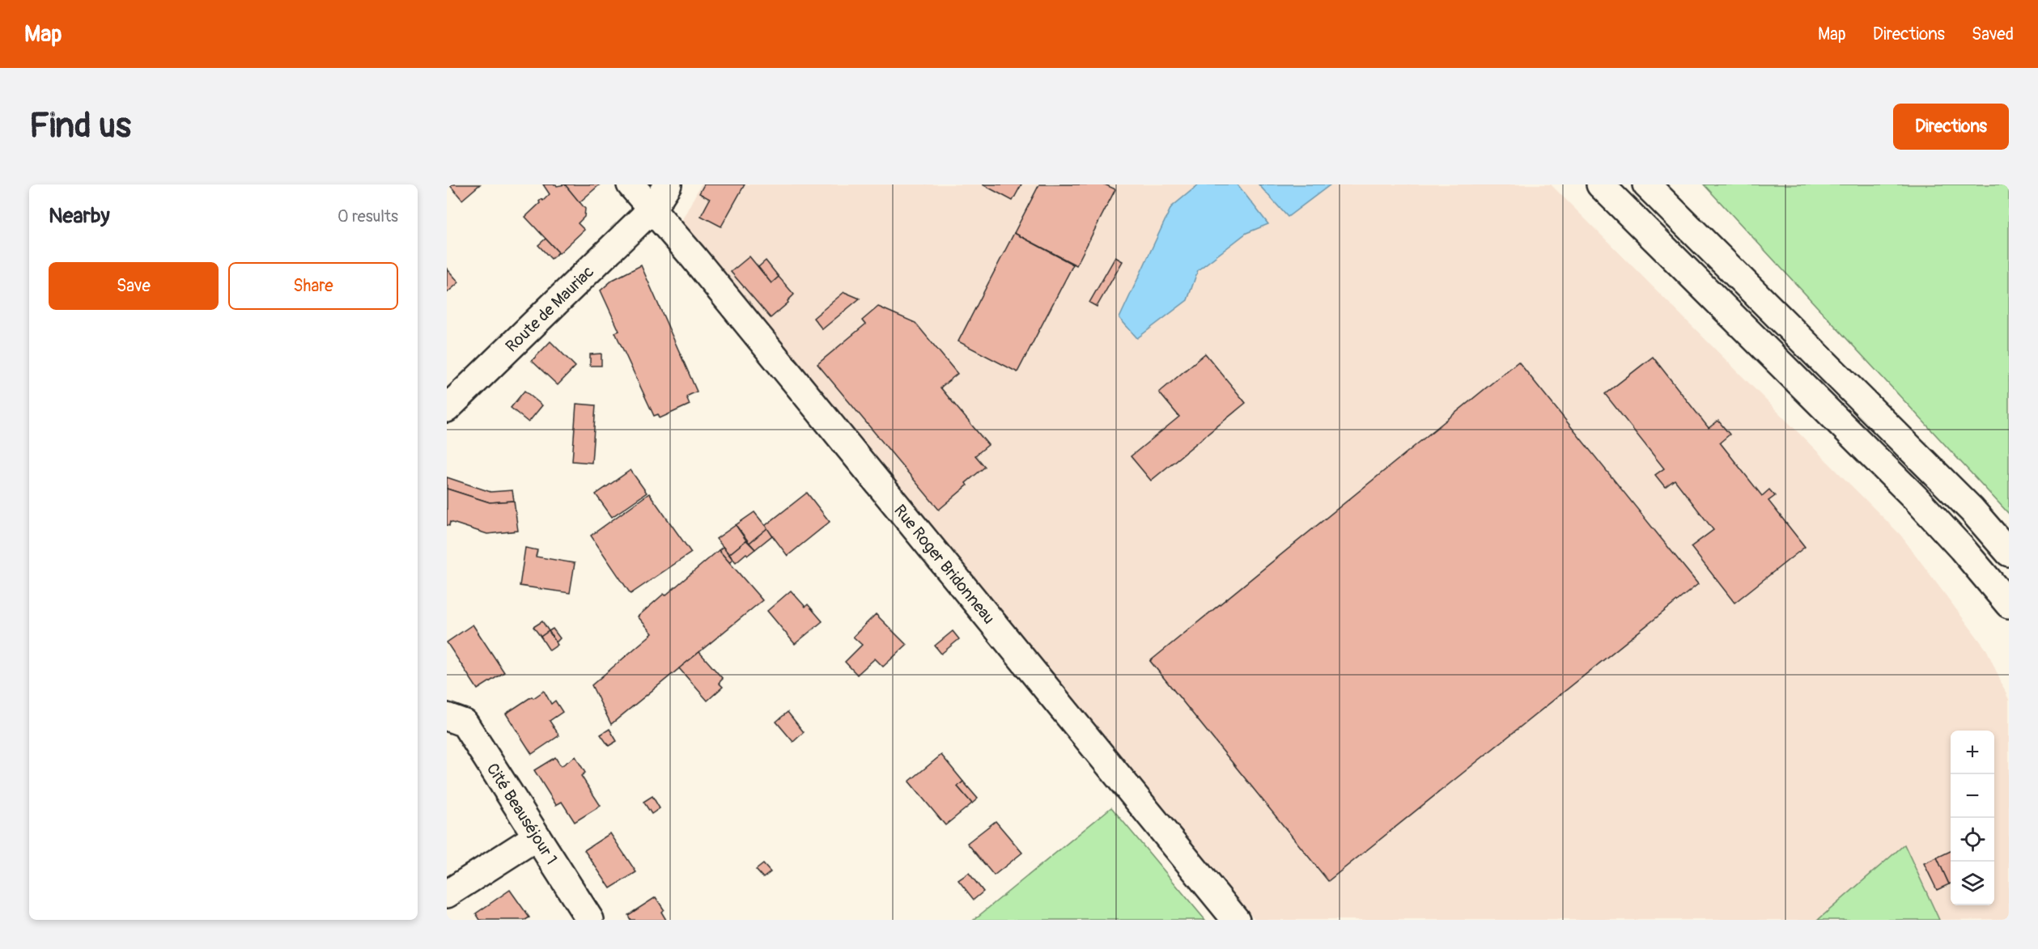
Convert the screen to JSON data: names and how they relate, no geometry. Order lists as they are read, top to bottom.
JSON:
{
  "streets": {
    "main road": ["Route de Mauriac", "Rue Roger Bridonneau", "Cité Beauséjour 1"]
  },
  "crossings": [
    ["Route de Mauriac", "Rue Roger Bridonneau"]
  ],
  "page": {
    "header": "Map",
    "nav": ["Map", "Directions", "Saved"],
    "buttons": [
      "Directions",
      ["Save", "Share"]
    ],
    "title": "Find us",
    "heading": ["Nearby", "0 results"],
    "map_buttons": ["+", "−"]
  }
}
